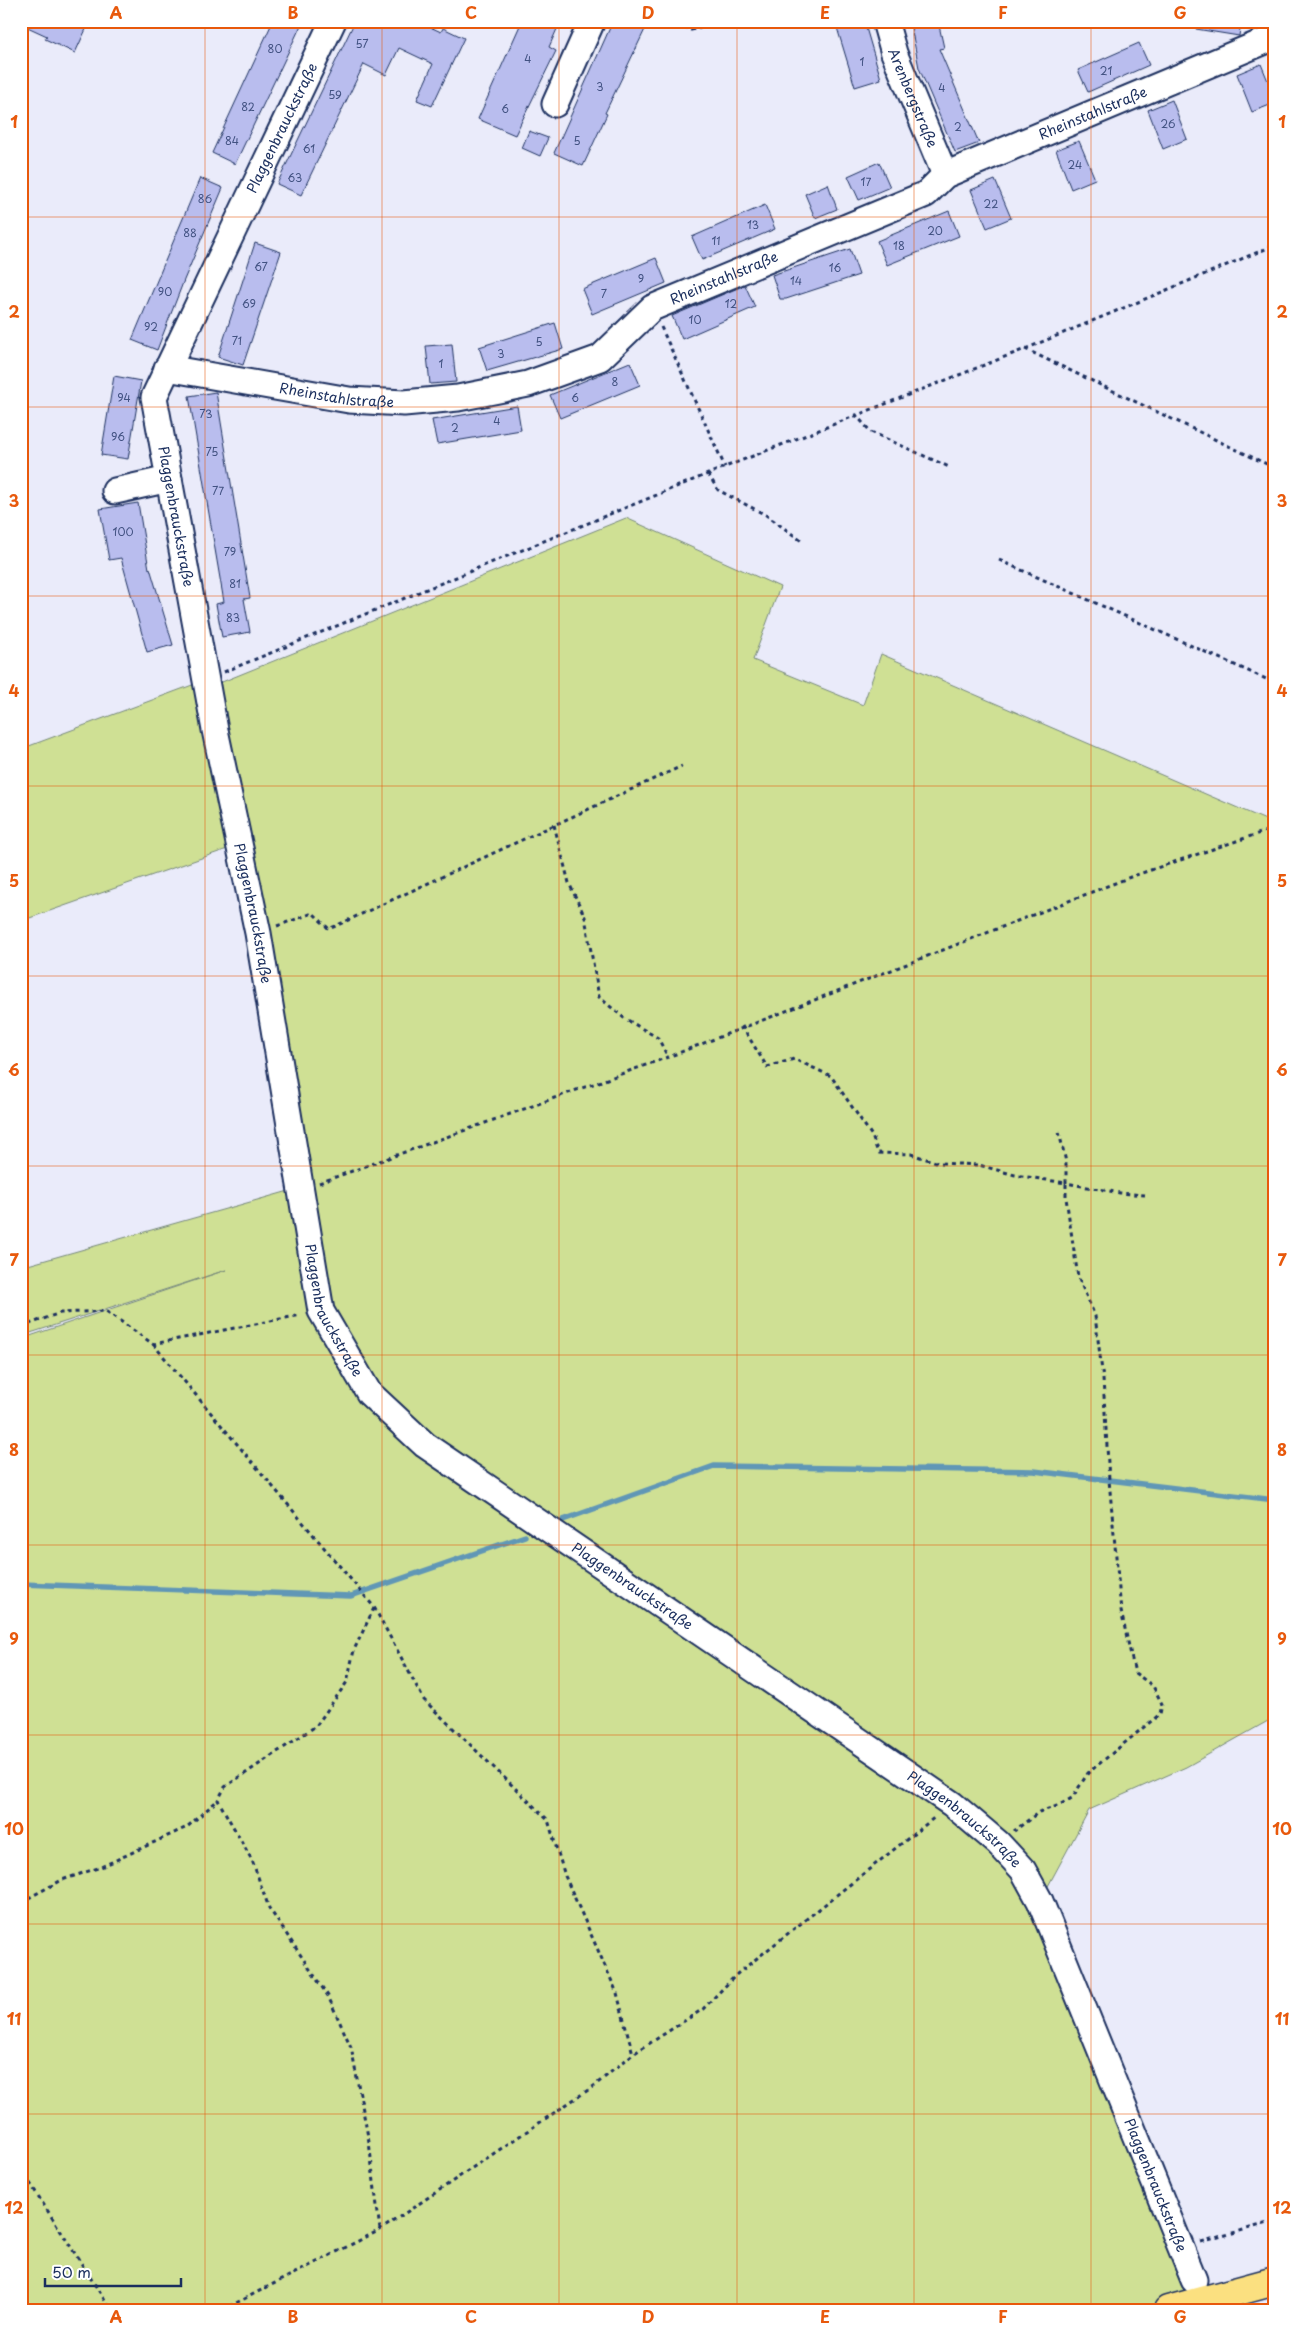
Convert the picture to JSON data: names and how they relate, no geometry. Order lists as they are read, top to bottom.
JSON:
{
  "streets": {
    "street": ["Arenbergstraße", "Rheinstahlstraße", "Plaggenbrauckstraße"]
  },
  "crossings": [
    ["Arenbergstraße", "Rheinstahlstraße"],
    ["Rheinstahlstraße", "Plaggenbrauckstraße"]
  ],
  "house_numbers": [
    "57",
    "80",
    "4",
    "1",
    "21",
    "3",
    "4",
    "59",
    "82",
    "6",
    "26",
    "2",
    "84",
    "5",
    "61",
    "24",
    "63",
    "17",
    "86",
    "22",
    "13",
    "20",
    "88",
    "11",
    "18",
    "67",
    "16",
    "9",
    "14",
    "90",
    "7",
    "69",
    "12",
    "10",
    "92",
    "71",
    "5",
    "3",
    "1",
    "8",
    "94",
    "6",
    "73",
    "4",
    "2",
    "96",
    "75",
    "77",
    "100",
    "79",
    "81",
    "83"
  ],
  "scale_bar": "50 m",
  "grid": {
    "columns": [
      "A",
      "B",
      "C",
      "D",
      "E",
      "F",
      "G"
    ],
    "rows": [
      "1",
      "2",
      "3",
      "4",
      "5",
      "6",
      "7",
      "8",
      "9",
      "10",
      "11",
      "12"
    ]
  }
}
